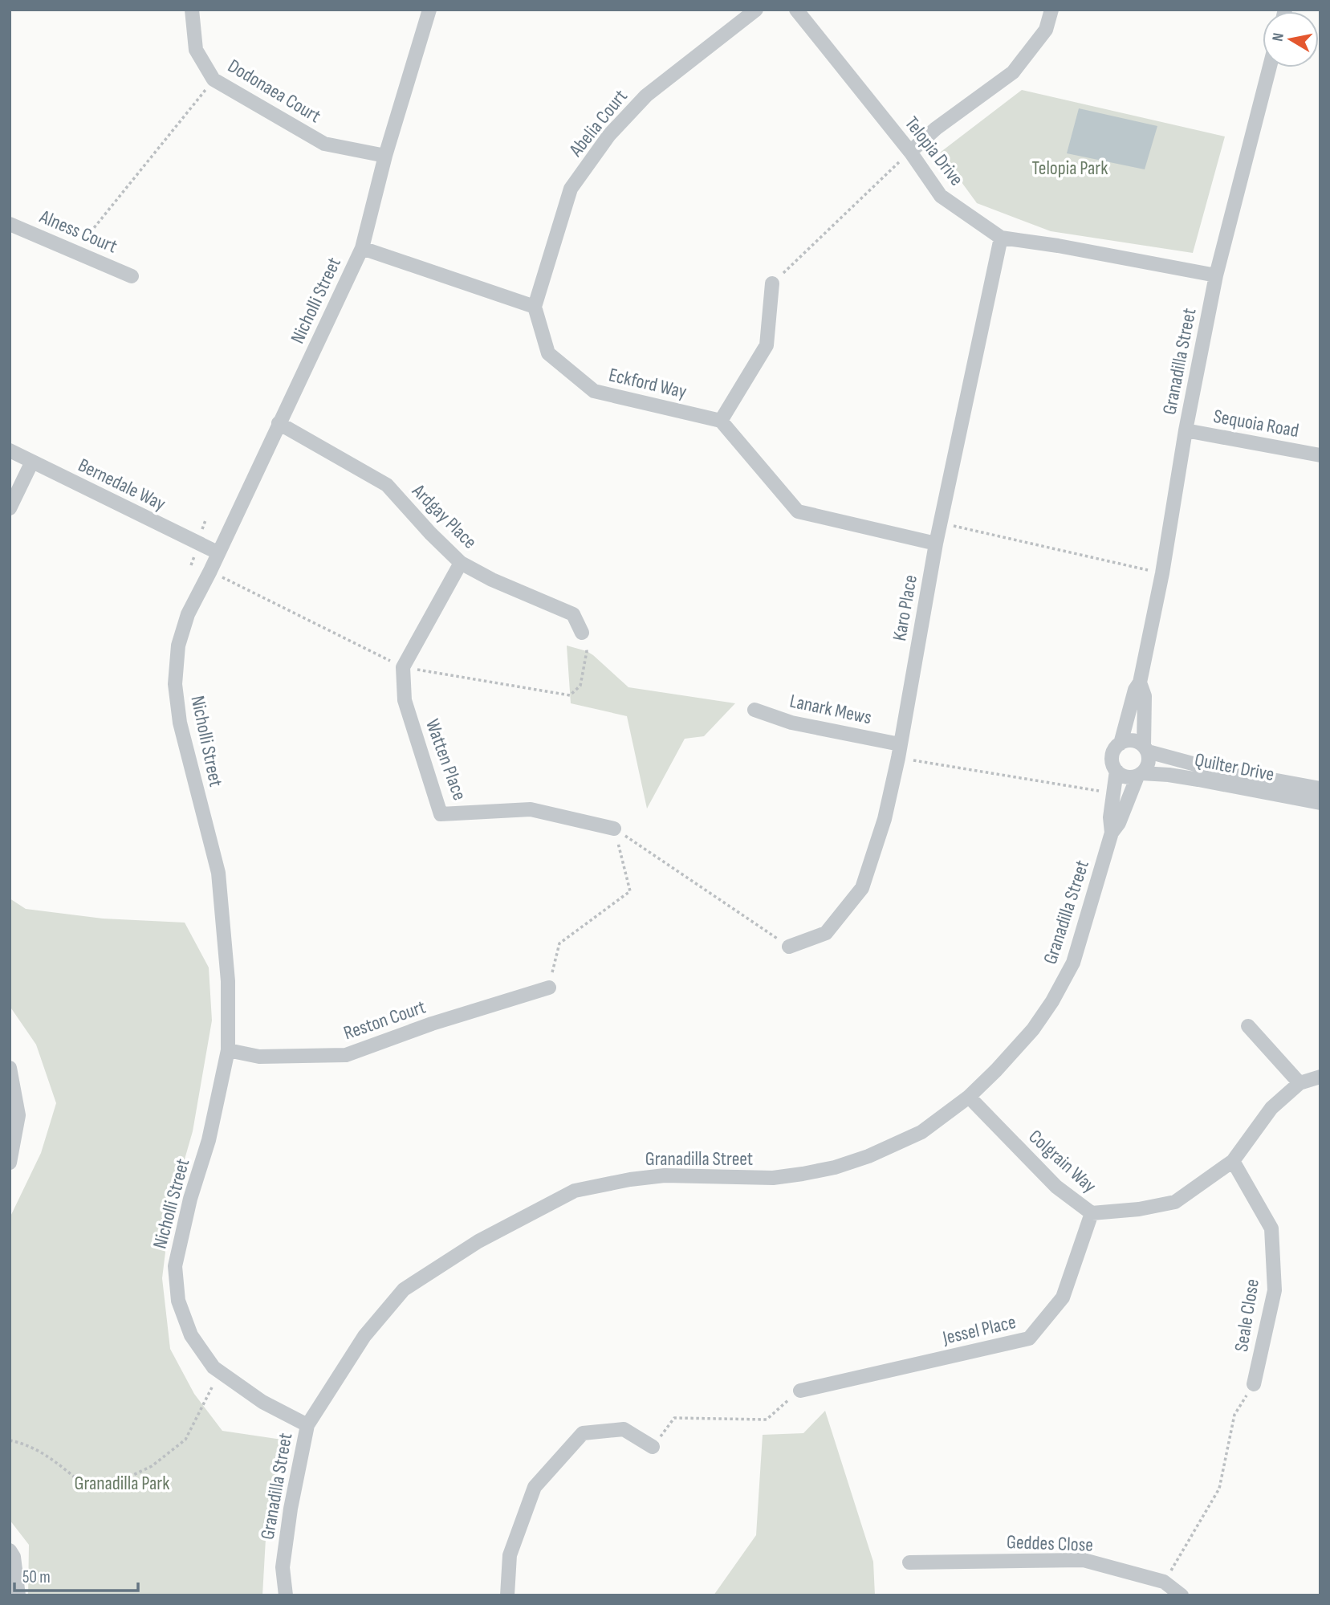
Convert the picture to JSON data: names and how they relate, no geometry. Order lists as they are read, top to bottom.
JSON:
{
  "streets": {
    "street": [
      "Dodonaea Court",
      "Abelia Court",
      "Telopia Drive",
      "Alness Court",
      "Nicholli Street",
      "Granadilla Street",
      "Eckford Way",
      "Sequoia Road",
      "Bernedale Way",
      "Ardgay Place",
      "Karo Place",
      "Lanark Mews",
      "Watten Place",
      "Quilter Drive",
      "Reston Court",
      "Colgrain Way",
      "Seale Close",
      "Jessel Place",
      "Geddes Close"
    ]
  },
  "crossings": [
    ["Dodonaea Court", "Nicholli Street"],
    ["Abelia Court", "Eckford Way"],
    ["Telopia Drive", "Granadilla Street"],
    ["Telopia Drive", "Karo Place"],
    ["Nicholli Street", "Granadilla Street"],
    ["Nicholli Street", "Bernedale Way"],
    ["Nicholli Street", "Ardgay Place"],
    ["Nicholli Street", "Reston Court"],
    ["Granadilla Street", "Sequoia Road"],
    ["Granadilla Street", "Quilter Drive"],
    ["Granadilla Street", "Colgrain Way"],
    ["Karo Place", "Lanark Mews"],
    ["Colgrain Way", "Seale Close"],
    ["Colgrain Way", "Jessel Place"]
  ],
  "parks": ["Telopia Park", "Granadilla Park"],
  "scale_bar": "50 m",
  "north": "left"
}
